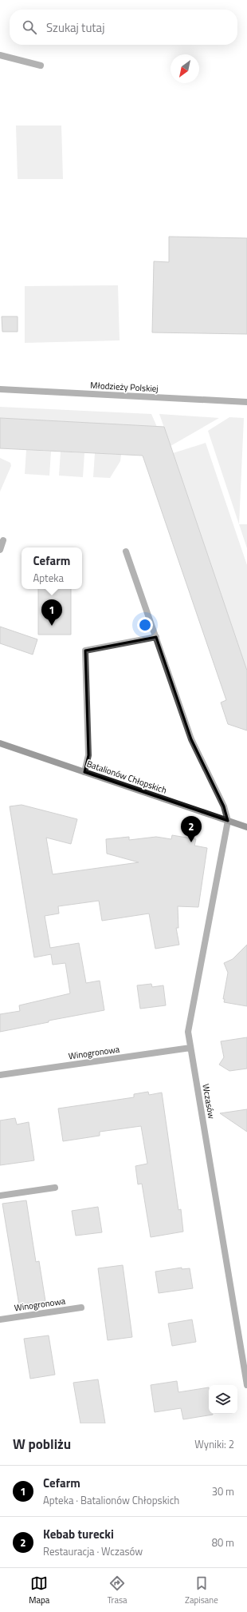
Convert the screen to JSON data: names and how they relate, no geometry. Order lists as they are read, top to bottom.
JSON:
{
  "streets": {
    "street": [
      "Młodzieży Polskiej",
      "Batalionów Chłopskich",
      "Winogronowa",
      "Wczasów"
    ]
  },
  "crossings": [
    ["Batalionów Chłopskich", "Wczasów"],
    ["Winogronowa", "Wczasów"]
  ],
  "north": "bottom left",
  "page": {
    "search": "Szukaj tutaj",
    "popup": ["Cefarm", "Apteka"],
    "pins": ["1", "2"],
    "heading": ["W pobliżu", "Wyniki: 2"],
    "list": [
      {
        "mark": "1",
        "name": "Cefarm",
        "note": "Apteka · Batalionów Chłopskich",
        "value": "30 m"
      },
      {
        "mark": "2",
        "name": "Kebab turecki",
        "note": "Restauracja · Wczasów",
        "value": "80 m"
      }
    ],
    "nav": ["Mapa", "Trasa", "Zapisane"]
  }
}
